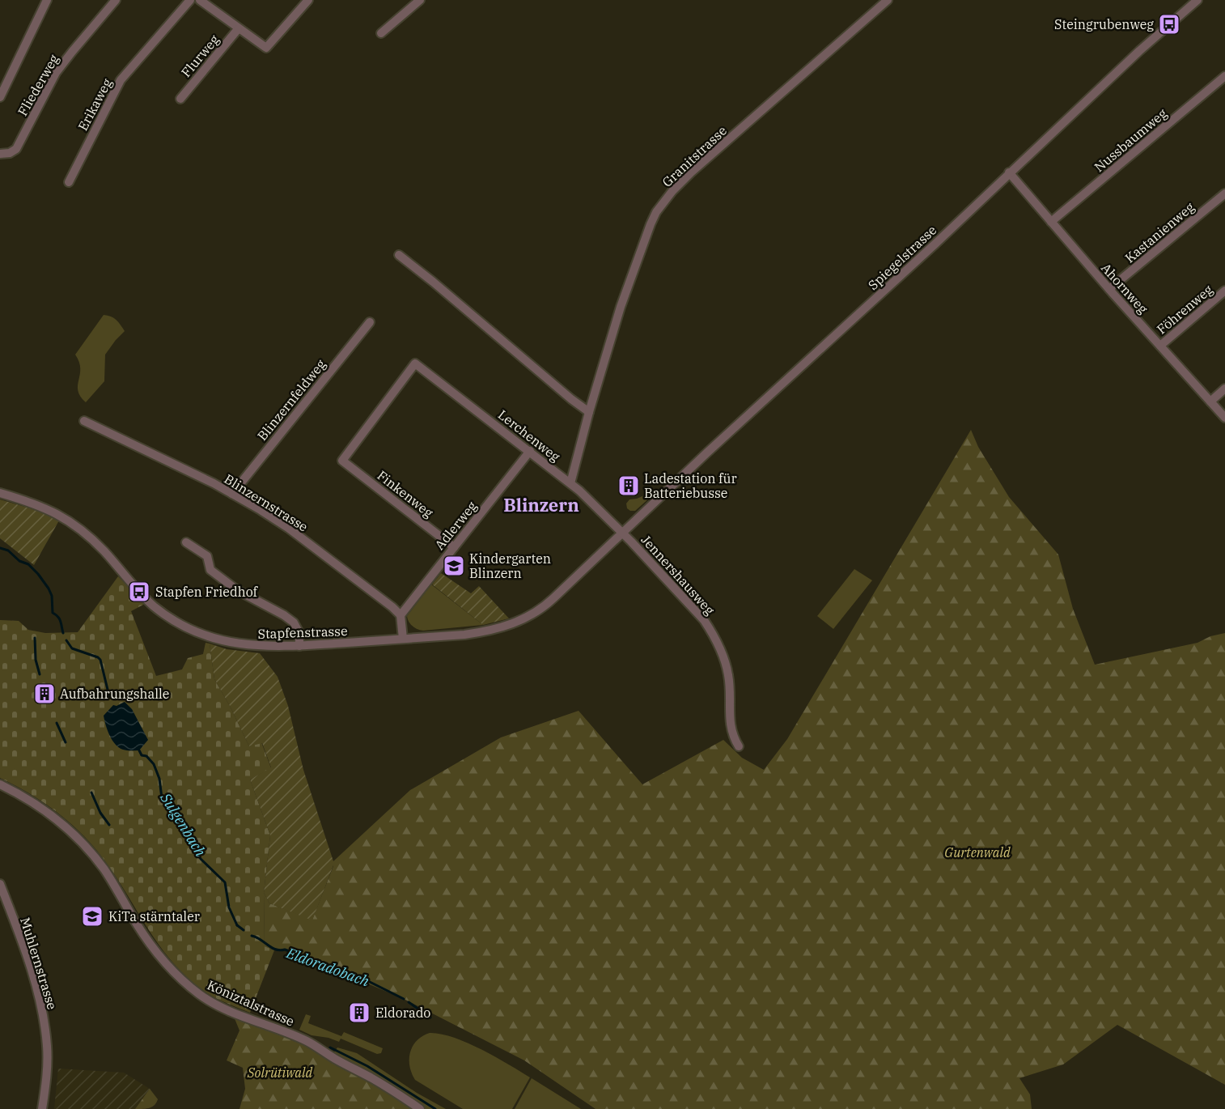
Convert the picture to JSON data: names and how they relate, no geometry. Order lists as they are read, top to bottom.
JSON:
{
  "streets": {
    "street": [
      "Flurweg",
      "Fliederweg",
      "Erikaweg",
      "Nussbaumweg",
      "Granitstrasse",
      "Kastanienweg",
      "Spiegelstrasse",
      "Ahornweg",
      "Föhrenweg",
      "Blinzernfeldweg",
      "Lerchenweg",
      "Finkenweg",
      "Blinzernstrasse",
      "Adlerweg",
      "Jennershausweg",
      "Stapfenstrasse",
      "Muhlernstrasse",
      "Köniztalstrasse"
    ]
  },
  "crossings": [
    ["Nussbaumweg", "Ahornweg"],
    ["Granitstrasse", "Lerchenweg"],
    ["Kastanienweg", "Ahornweg"],
    ["Spiegelstrasse", "Ahornweg"],
    ["Spiegelstrasse", "Lerchenweg"],
    ["Spiegelstrasse", "Jennershausweg"],
    ["Spiegelstrasse", "Stapfenstrasse"],
    ["Ahornweg", "Föhrenweg"],
    ["Blinzernfeldweg", "Blinzernstrasse"],
    ["Lerchenweg", "Finkenweg"],
    ["Lerchenweg", "Adlerweg"],
    ["Lerchenweg", "Jennershausweg"],
    ["Lerchenweg", "Stapfenstrasse"],
    ["Finkenweg", "Adlerweg"],
    ["Blinzernstrasse", "Adlerweg"],
    ["Jennershausweg", "Stapfenstrasse"]
  ],
  "districts": ["Blinzern"],
  "water": ["Sulgenbach", "Eldoradobach"],
  "parks": ["Gurtenwald", "Solrütiwald"],
  "places": {
    "bus stop": ["Steingrubenweg", "Stapfen Friedhof"],
    "building": ["Ladestation für Batteriebusse", "Aufbahrungshalle", "Eldorado"],
    "school or university": ["Kindergarten Blinzern", "KiTa stärntaler"]
  }
}
